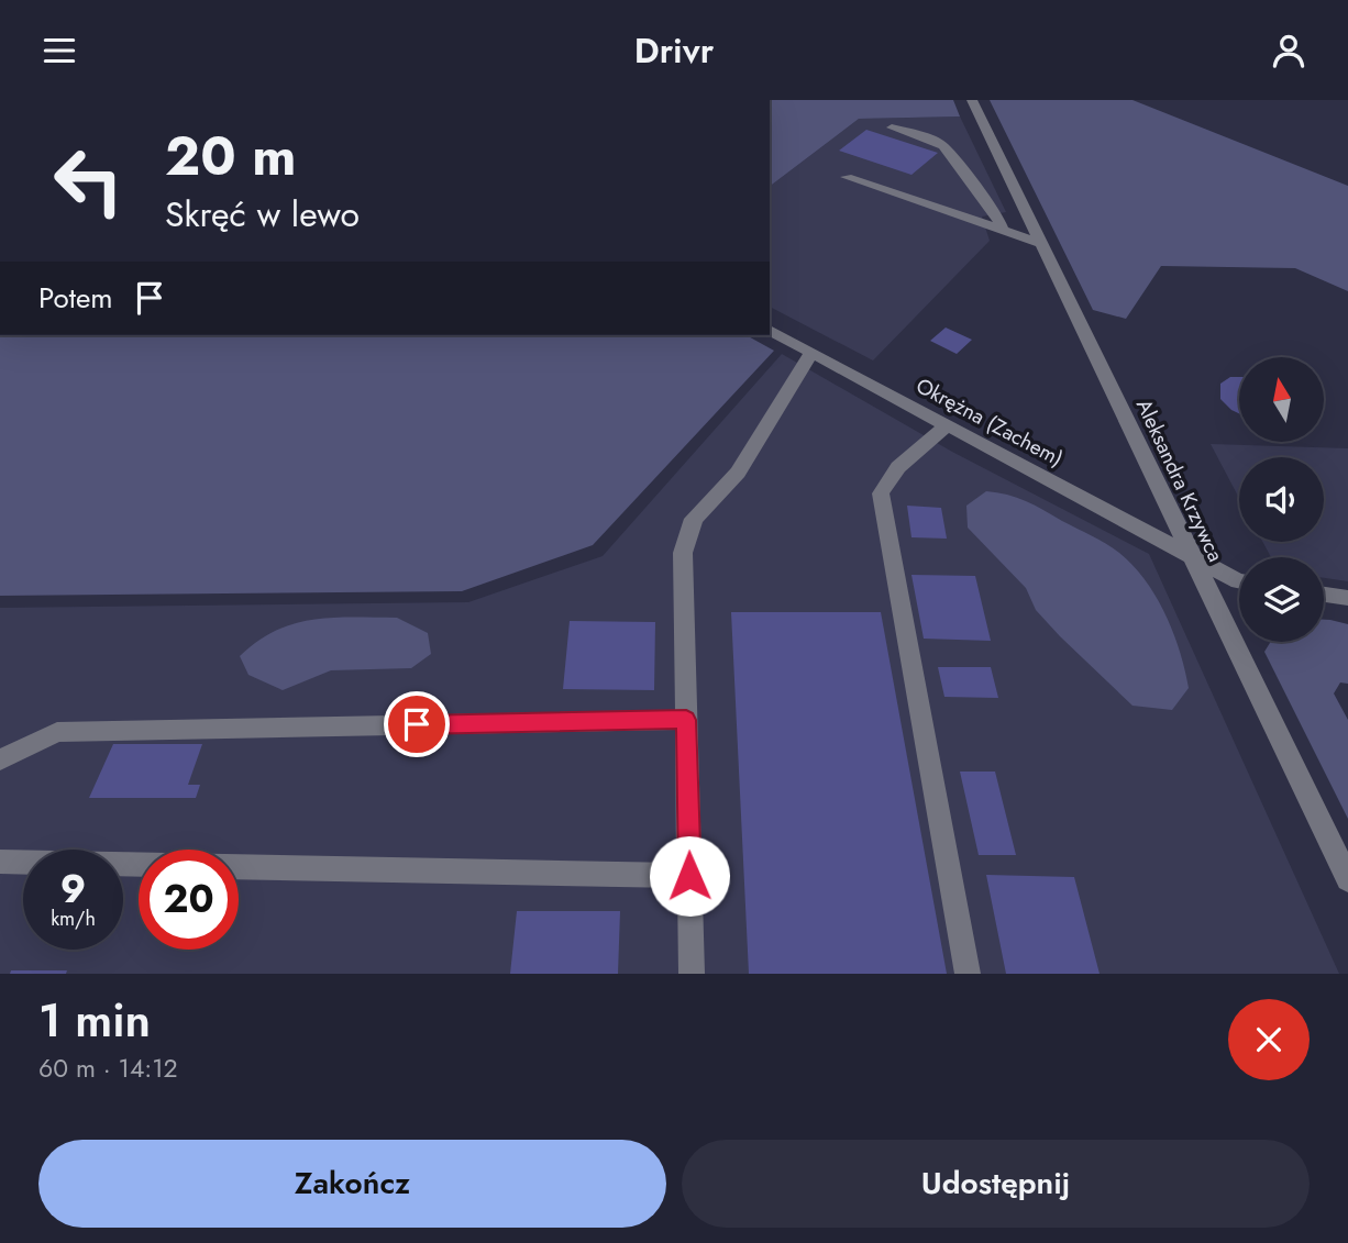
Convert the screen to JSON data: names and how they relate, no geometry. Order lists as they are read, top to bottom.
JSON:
{
  "streets": {
    "street": ["Okrężna (Zachem)", "Aleksandra Krzywca"]
  },
  "crossings": [
    ["Okrężna (Zachem)", "Aleksandra Krzywca"]
  ],
  "north": "top",
  "page": {
    "header": "Drivr",
    "turn": ["20 m", "Skręć w lewo"],
    "then": "Potem",
    "speed": "9 km/h",
    "limit": "20",
    "heading": ["1 min", "60 m · 14:12"],
    "buttons": ["Zakończ", "Udostępnij"]
  }
}
